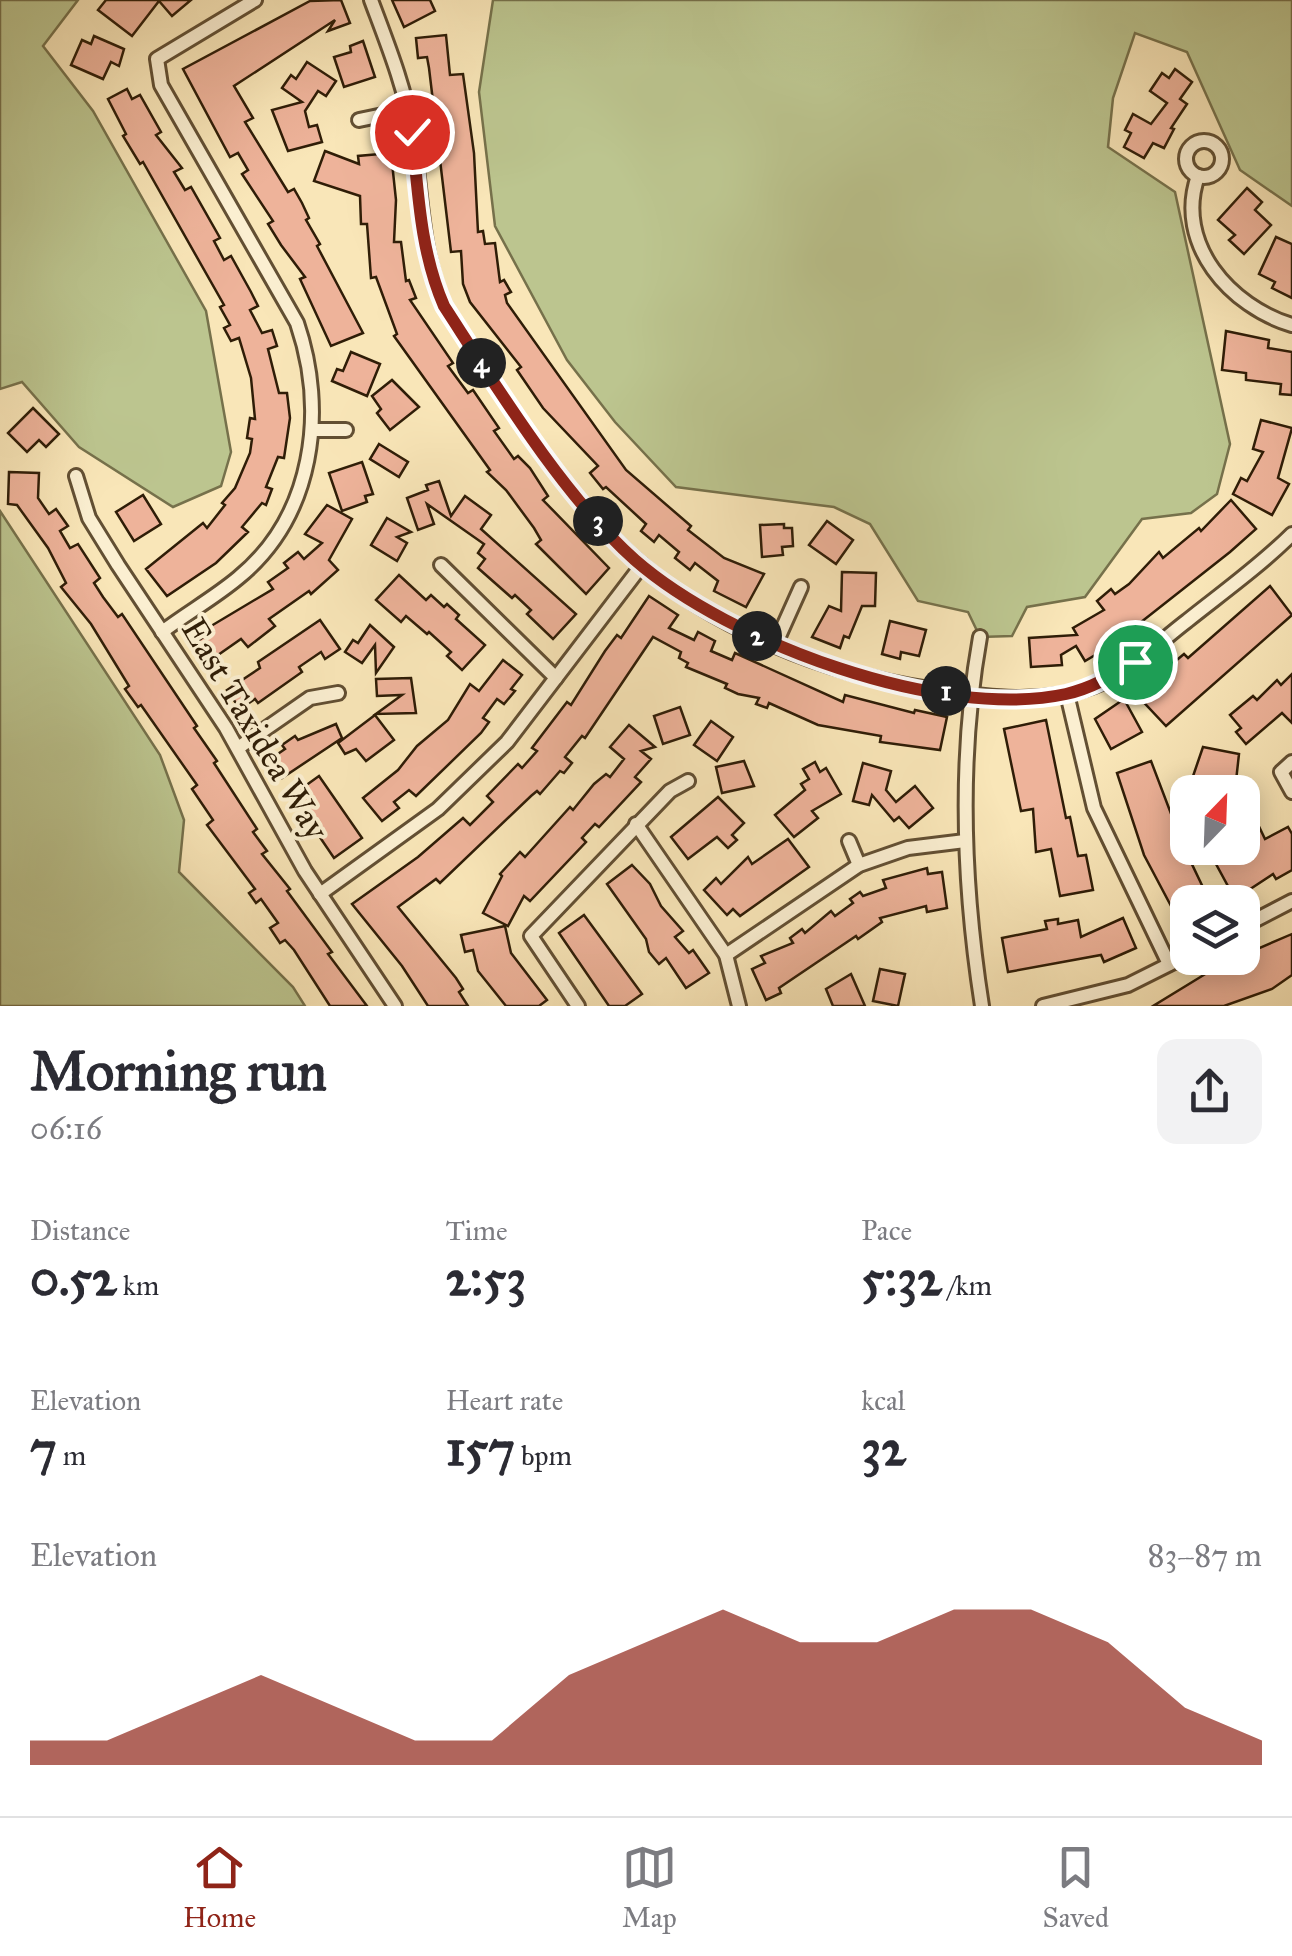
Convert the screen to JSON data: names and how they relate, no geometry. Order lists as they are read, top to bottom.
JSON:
{
  "streets": {
    "street": ["East Taxidea Way"]
  },
  "north": "top right",
  "page": {
    "pins": [
      "4",
      "3",
      "2",
      "1"
    ],
    "heading": ["Morning run", "06:16"],
    "stats": [
      ["Distance", "0.52 km"],
      ["Time", "2:53"],
      ["Pace", "5:32 /km"],
      ["Elevation", "7 m"],
      ["Heart rate", "157 bpm"],
      ["kcal", "32"]
    ],
    "chart": ["Elevation", "83–87 m"],
    "tabs": ["Home", "Map", "Saved"]
  }
}
